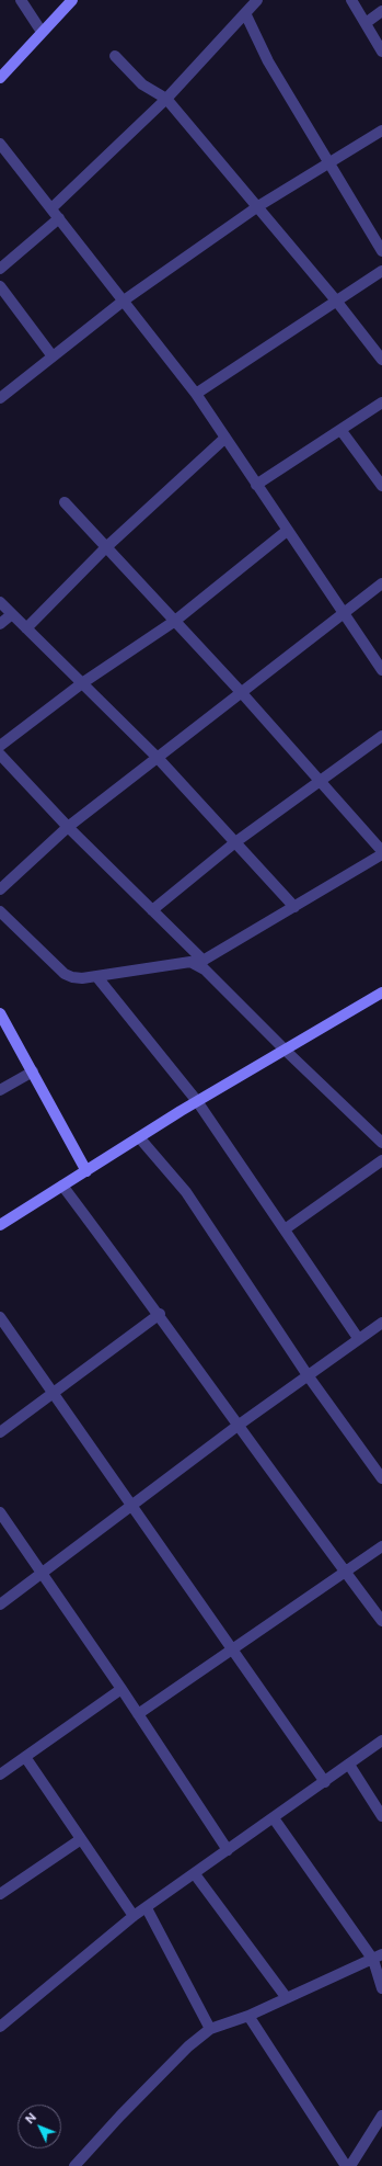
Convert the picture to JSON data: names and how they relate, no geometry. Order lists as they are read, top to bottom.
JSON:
{
  "north": "top left"
}
